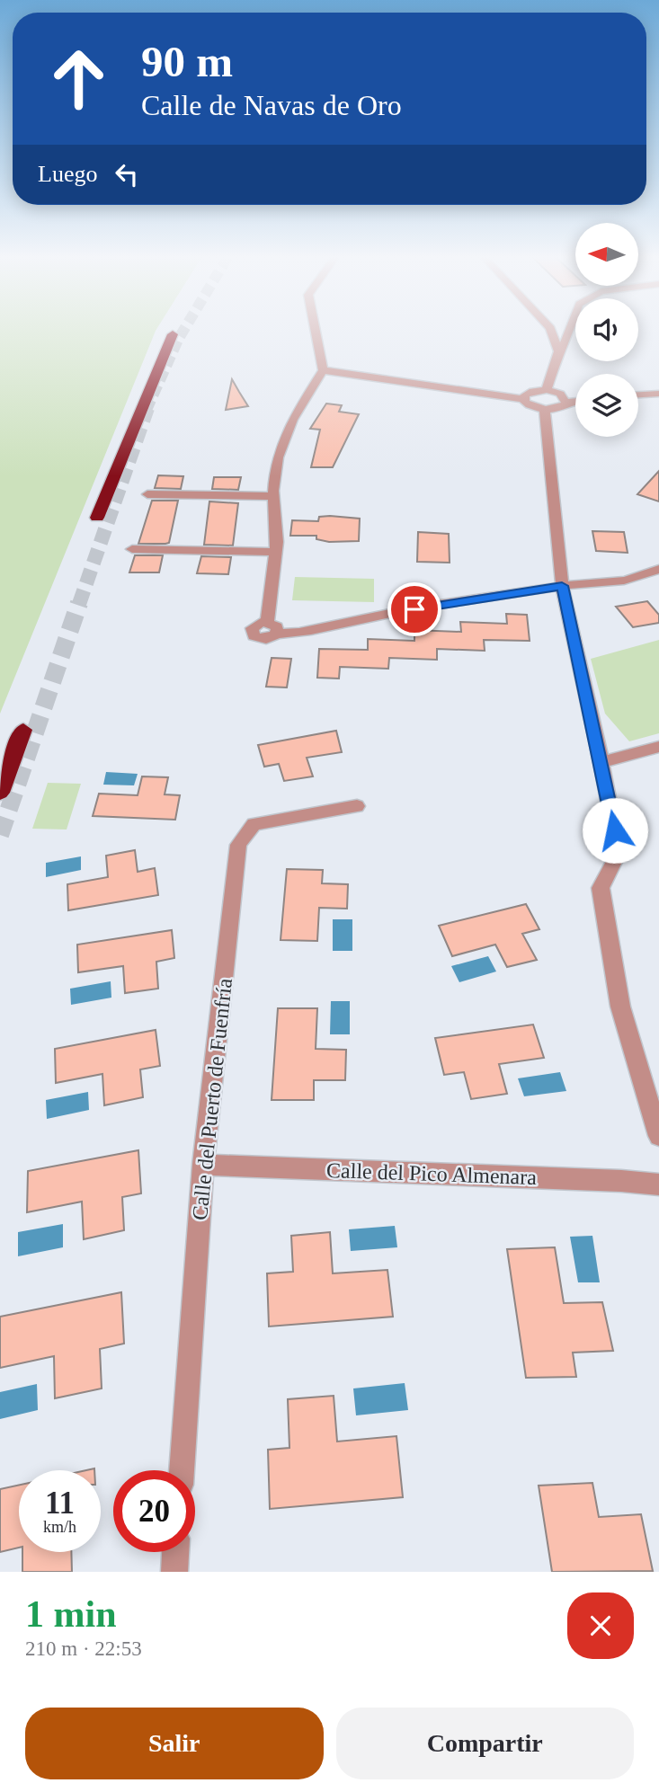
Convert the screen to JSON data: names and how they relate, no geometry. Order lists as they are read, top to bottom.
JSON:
{
  "streets": {
    "street": ["Calle del Puerto de Fuenfría", "Calle del Pico Almenara"]
  },
  "crossings": [
    ["Calle del Puerto de Fuenfría", "Calle del Pico Almenara"]
  ],
  "north": "left",
  "page": {
    "turn": ["90 m", "Calle de Navas de Oro"],
    "then": "Luego",
    "speed": "11 km/h",
    "limit": "20",
    "heading": ["1 min", "210 m · 22:53"],
    "buttons": ["Salir", "Compartir"]
  }
}
